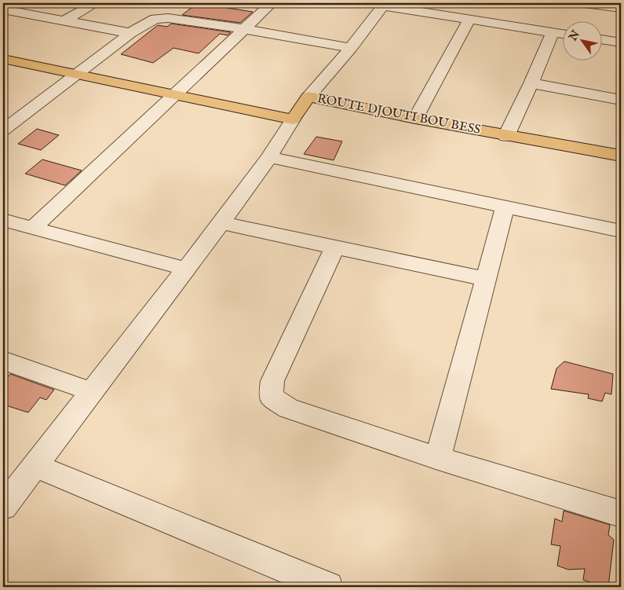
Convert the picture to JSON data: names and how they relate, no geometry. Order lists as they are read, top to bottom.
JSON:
{
  "streets": {
    "main road": ["ROUTE DJOUTI BOU BESS"]
  },
  "north": "top left"
}
